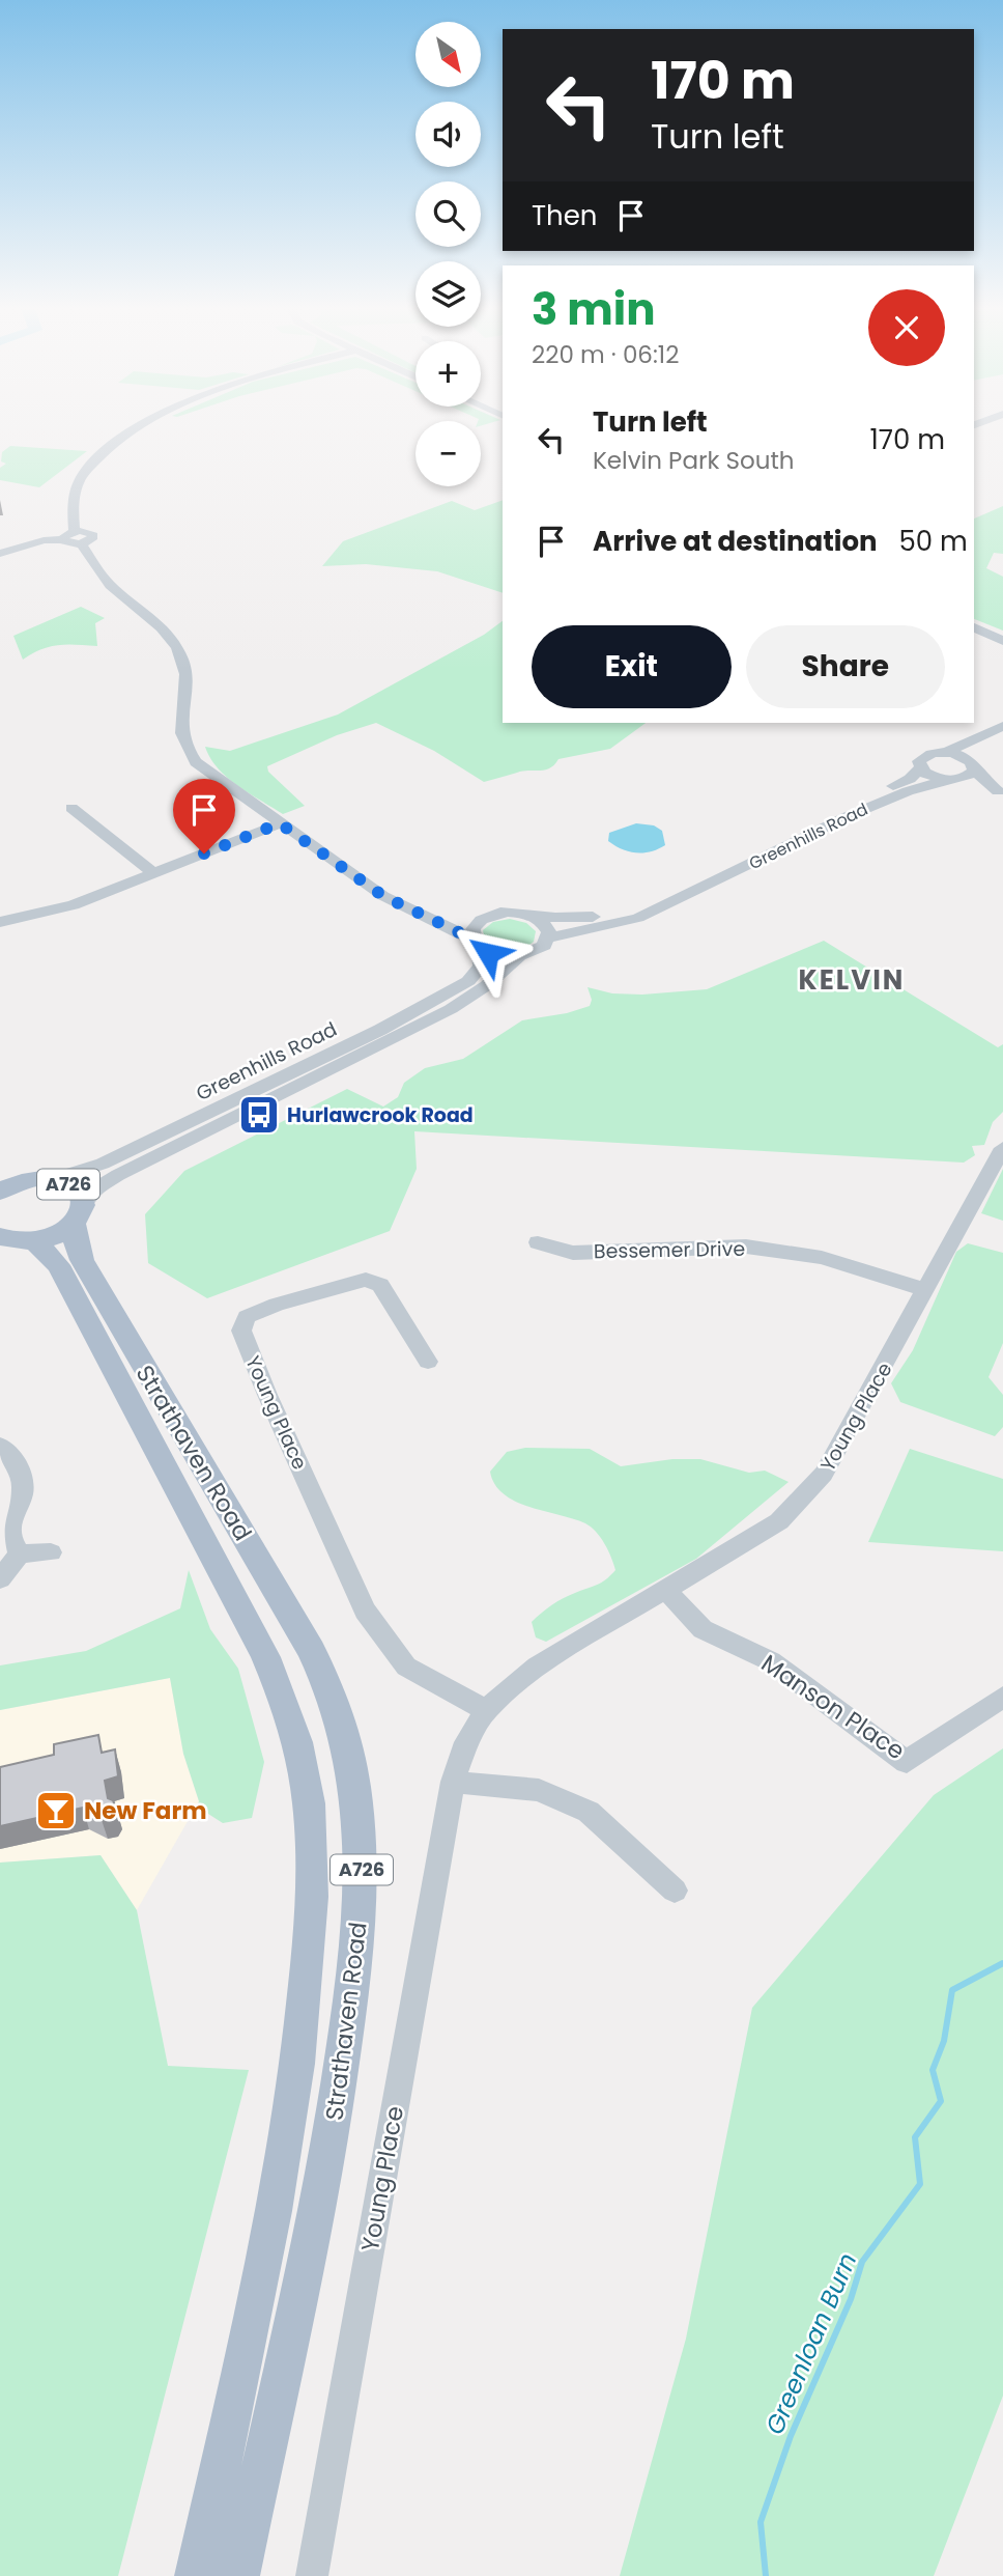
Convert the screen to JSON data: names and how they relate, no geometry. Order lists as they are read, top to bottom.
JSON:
{
  "streets": {
    "main road": ["A726", "Strathaven Road"],
    "street": [
      "Greenhills Road",
      "Bessemer Drive",
      "Young Place",
      "Manson Place"
    ]
  },
  "crossings": [
    ["Greenhills Road", "A726"],
    ["Greenhills Road", "Strathaven Road"],
    ["A726", "Strathaven Road"],
    ["Bessemer Drive", "Young Place"],
    ["Young Place", "Manson Place"]
  ],
  "districts": ["KELVIN"],
  "water": ["Greenloan Burn"],
  "places": {
    "bus stop": ["Hurlawcrook Road"],
    "bar": ["New Farm"]
  },
  "north": "bottom right",
  "page": {
    "map_buttons": ["+", "−"],
    "turn": ["170 m", "Turn left"],
    "then": "Then",
    "heading": ["3 min", "220 m · 06:12"],
    "list": [
      {
        "name": "Turn left",
        "note": "Kelvin Park South",
        "value": "170 m"
      },
      {
        "name": "Arrive at destination",
        "value": "50 m"
      }
    ],
    "buttons": ["Exit", "Share"]
  }
}
